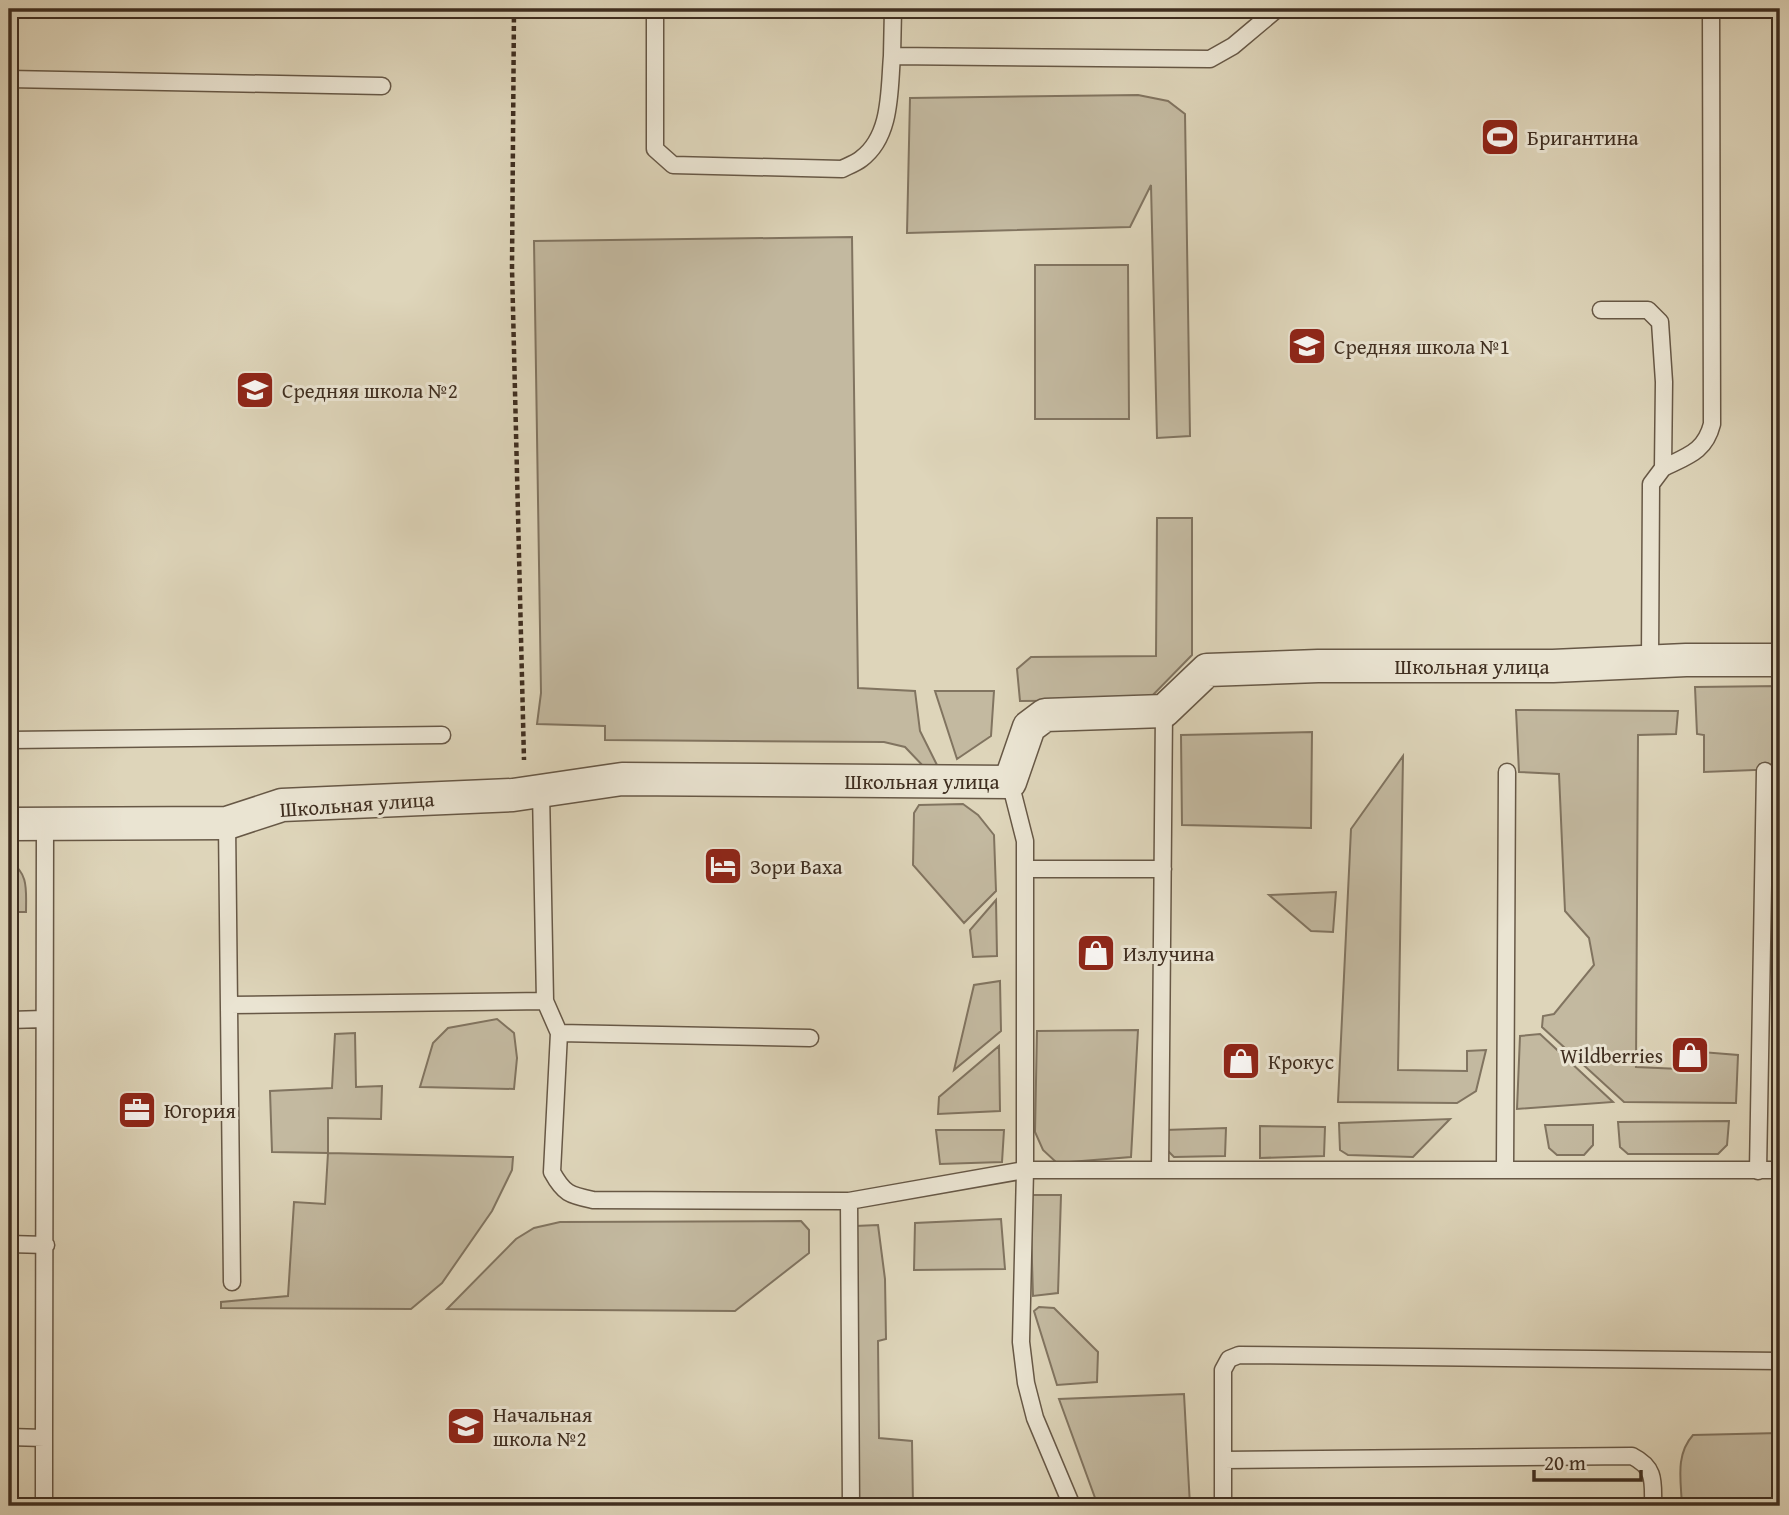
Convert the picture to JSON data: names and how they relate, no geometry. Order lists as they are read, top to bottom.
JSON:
{
  "streets": {
    "street": ["Школьная улица"]
  },
  "places": {
    "sports": ["Бригантина"],
    "school or university": ["Средняя школа №1", "Средняя школа №2", "Начальная школа №2"],
    "hotel": ["Зори Ваха"],
    "shop": ["Излучина", "Wildberries", "Крокус"],
    "office": ["Югория"]
  },
  "scale_bar": "20 m"
}
